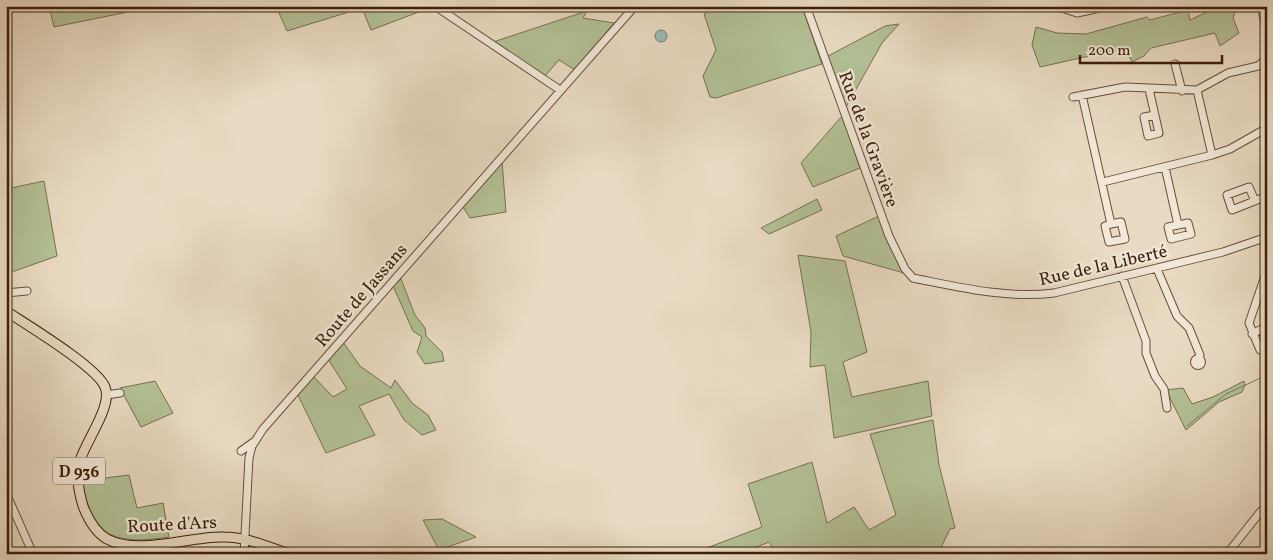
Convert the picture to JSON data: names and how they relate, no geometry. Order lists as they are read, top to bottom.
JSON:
{
  "streets": {
    "main road": ["D 936", "Route d'Ars"],
    "street": ["Rue de la Gravière", "Rue de la Liberté", "Route de Jassans"]
  },
  "crossings": [
    ["Rue de la Gravière", "Rue de la Liberté"],
    ["Route de Jassans", "Route d'Ars"]
  ],
  "scale_bar": "200 m"
}
